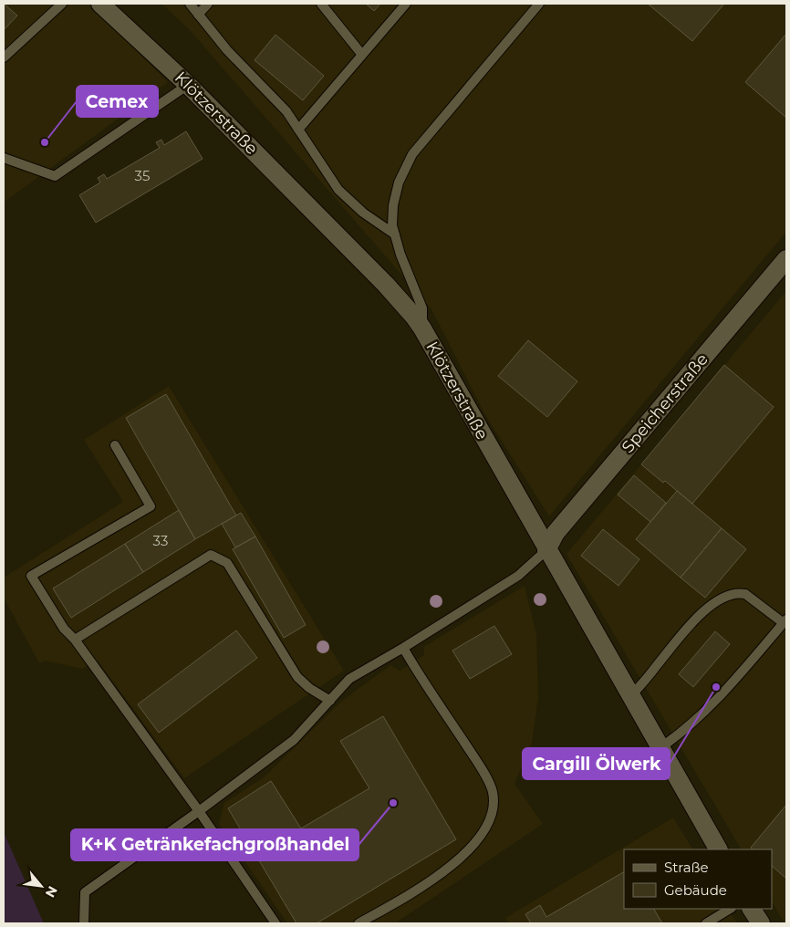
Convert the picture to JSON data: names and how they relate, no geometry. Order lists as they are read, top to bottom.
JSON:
{
  "streets": {
    "street": ["Klötzerstraße", "Speicherstraße"]
  },
  "crossings": [
    ["Klötzerstraße", "Speicherstraße"]
  ],
  "places": ["Cemex", "Cargill Ölwerk", "K+K Getränkefachgroßhandel"],
  "house_numbers": ["35", "33"],
  "legend": ["Straße", "Gebäude"],
  "north": "bottom right"
}
